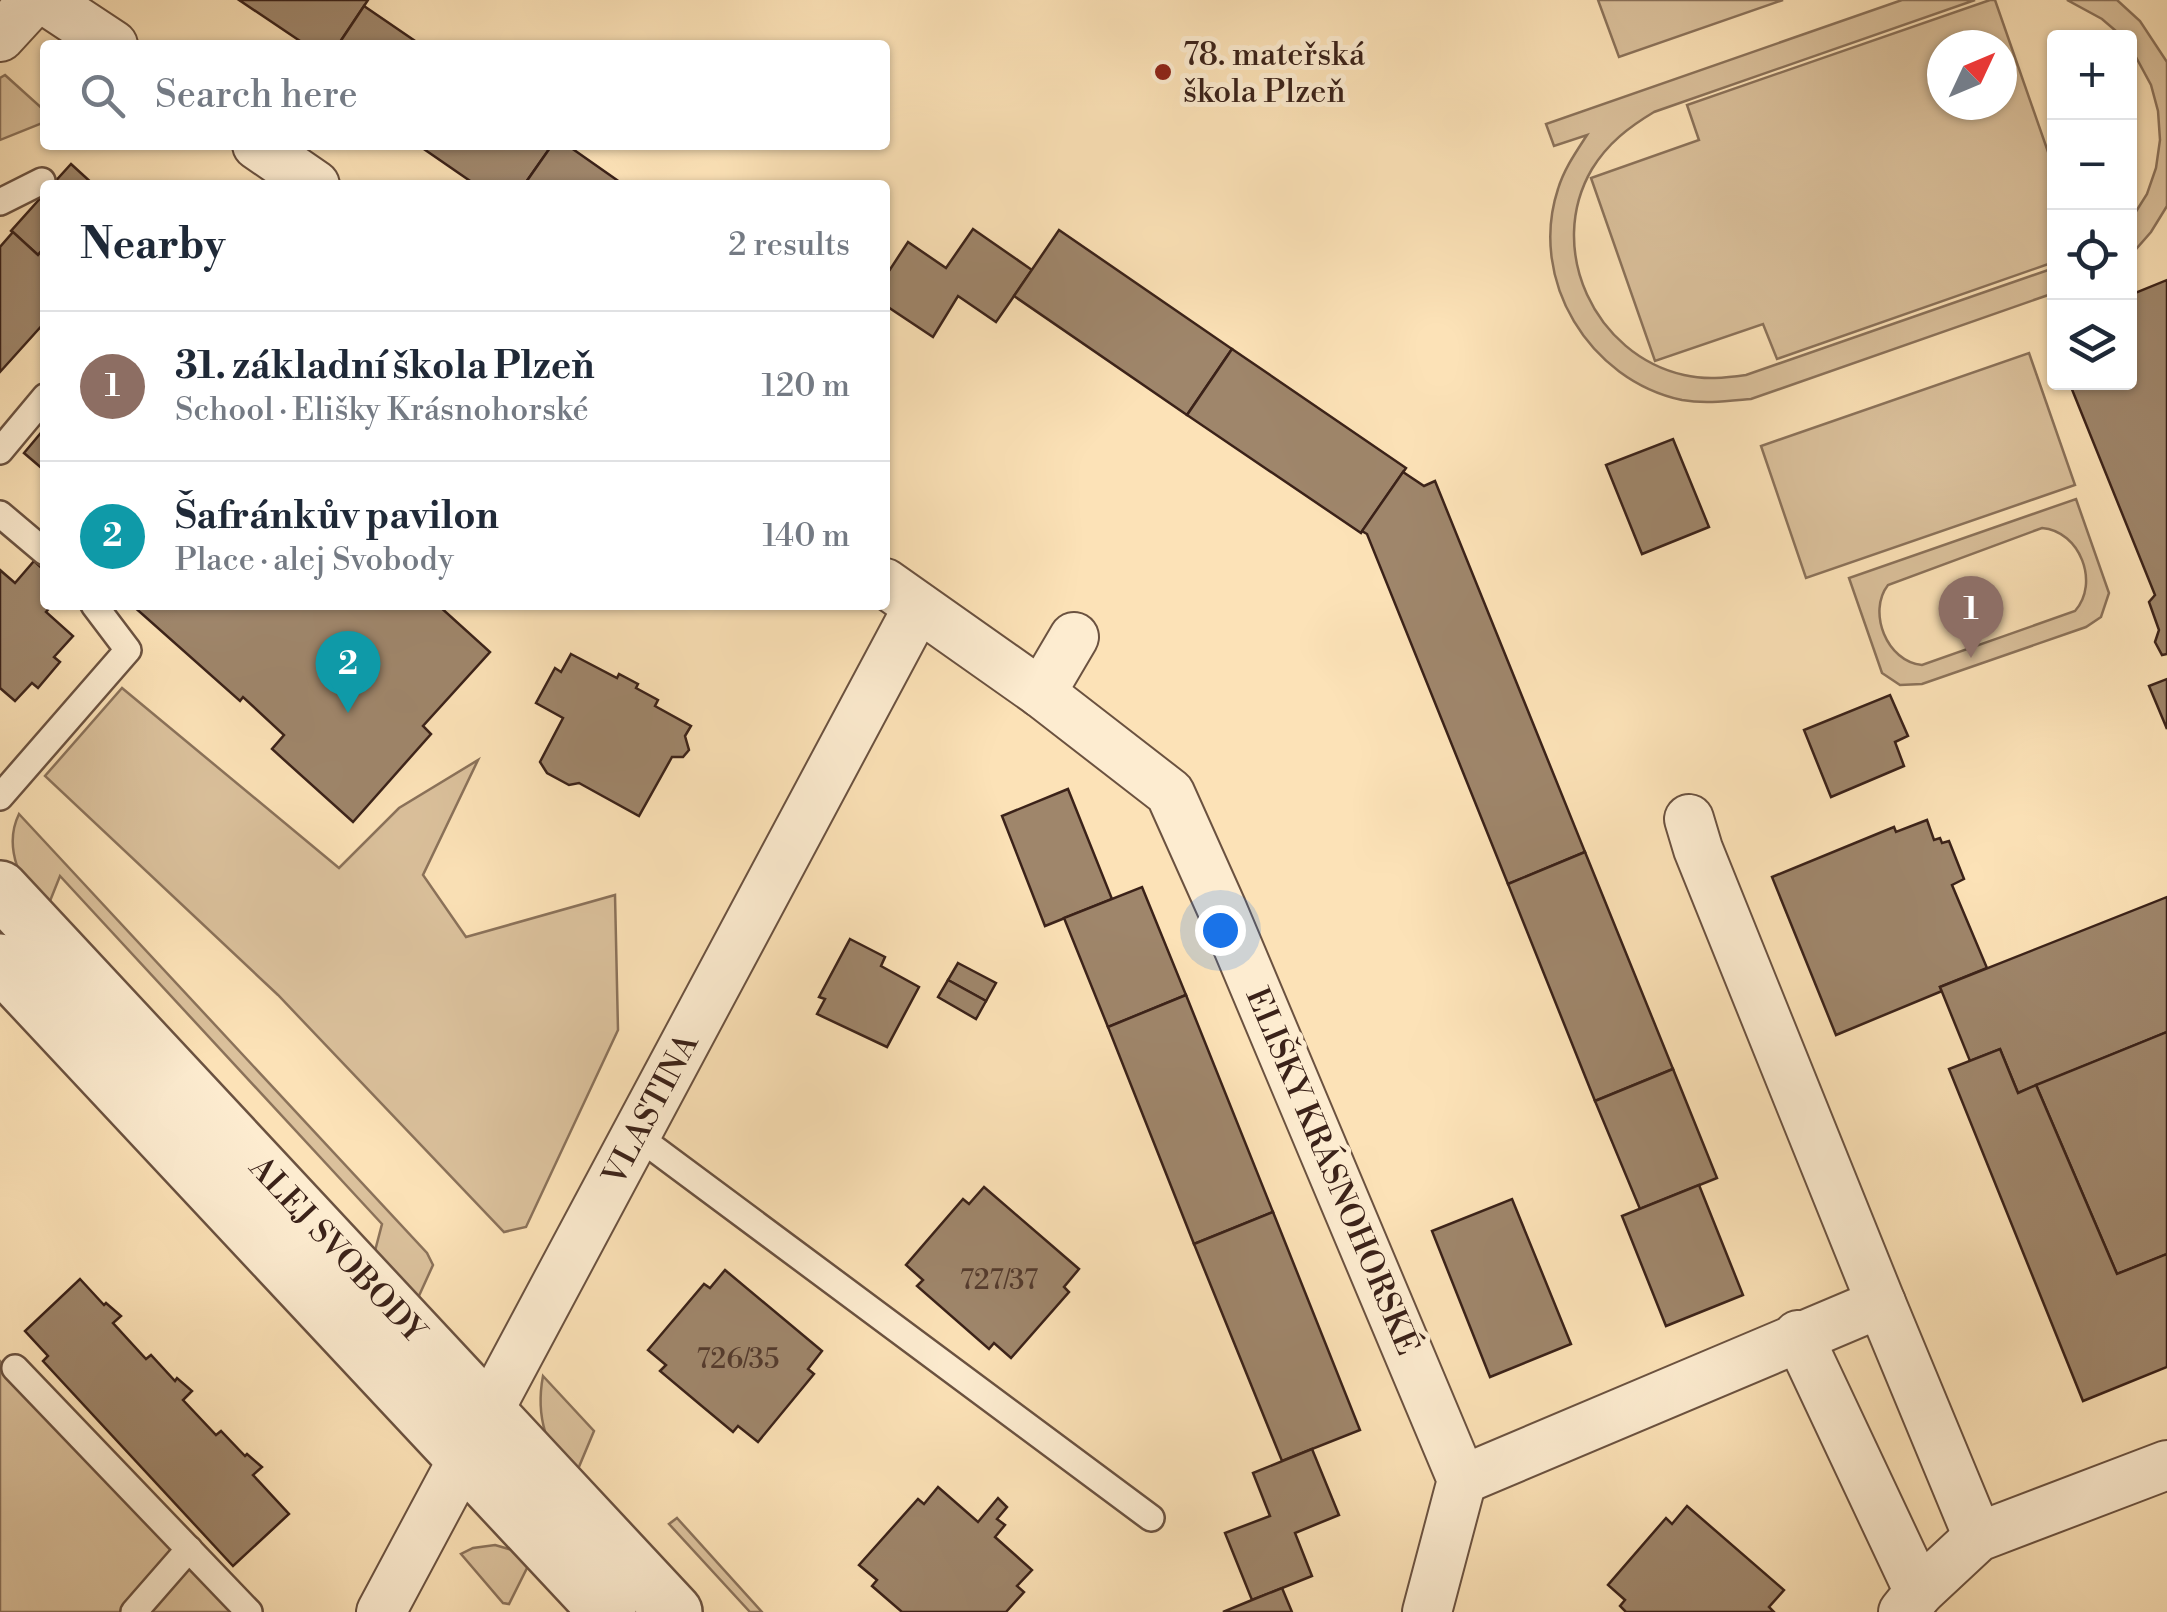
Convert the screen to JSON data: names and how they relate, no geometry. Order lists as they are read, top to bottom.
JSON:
{
  "streets": {
    "street": ["VLASTINA", "ELIŠKY KRÁSNOHORSKÉ", "ALEJ SVOBODY"]
  },
  "crossings": [
    ["VLASTINA", "ELIŠKY KRÁSNOHORSKÉ"],
    ["VLASTINA", "ALEJ SVOBODY"]
  ],
  "places": ["78. mateřská škola Plzeň"],
  "house_numbers": ["727/37", "726/35"],
  "north": "top right",
  "page": {
    "map_buttons": ["+", "−"],
    "search": "Search here",
    "heading": ["Nearby", "2 results"],
    "list": [
      {
        "mark": "1",
        "name": "31. základní škola Plzeň",
        "note": "School · Elišky Krásnohorské",
        "value": "120 m"
      },
      {
        "mark": "2",
        "name": "Šafránkův pavilon",
        "note": "Place · alej Svobody",
        "value": "140 m"
      }
    ],
    "pins": ["1", "2"]
  }
}
